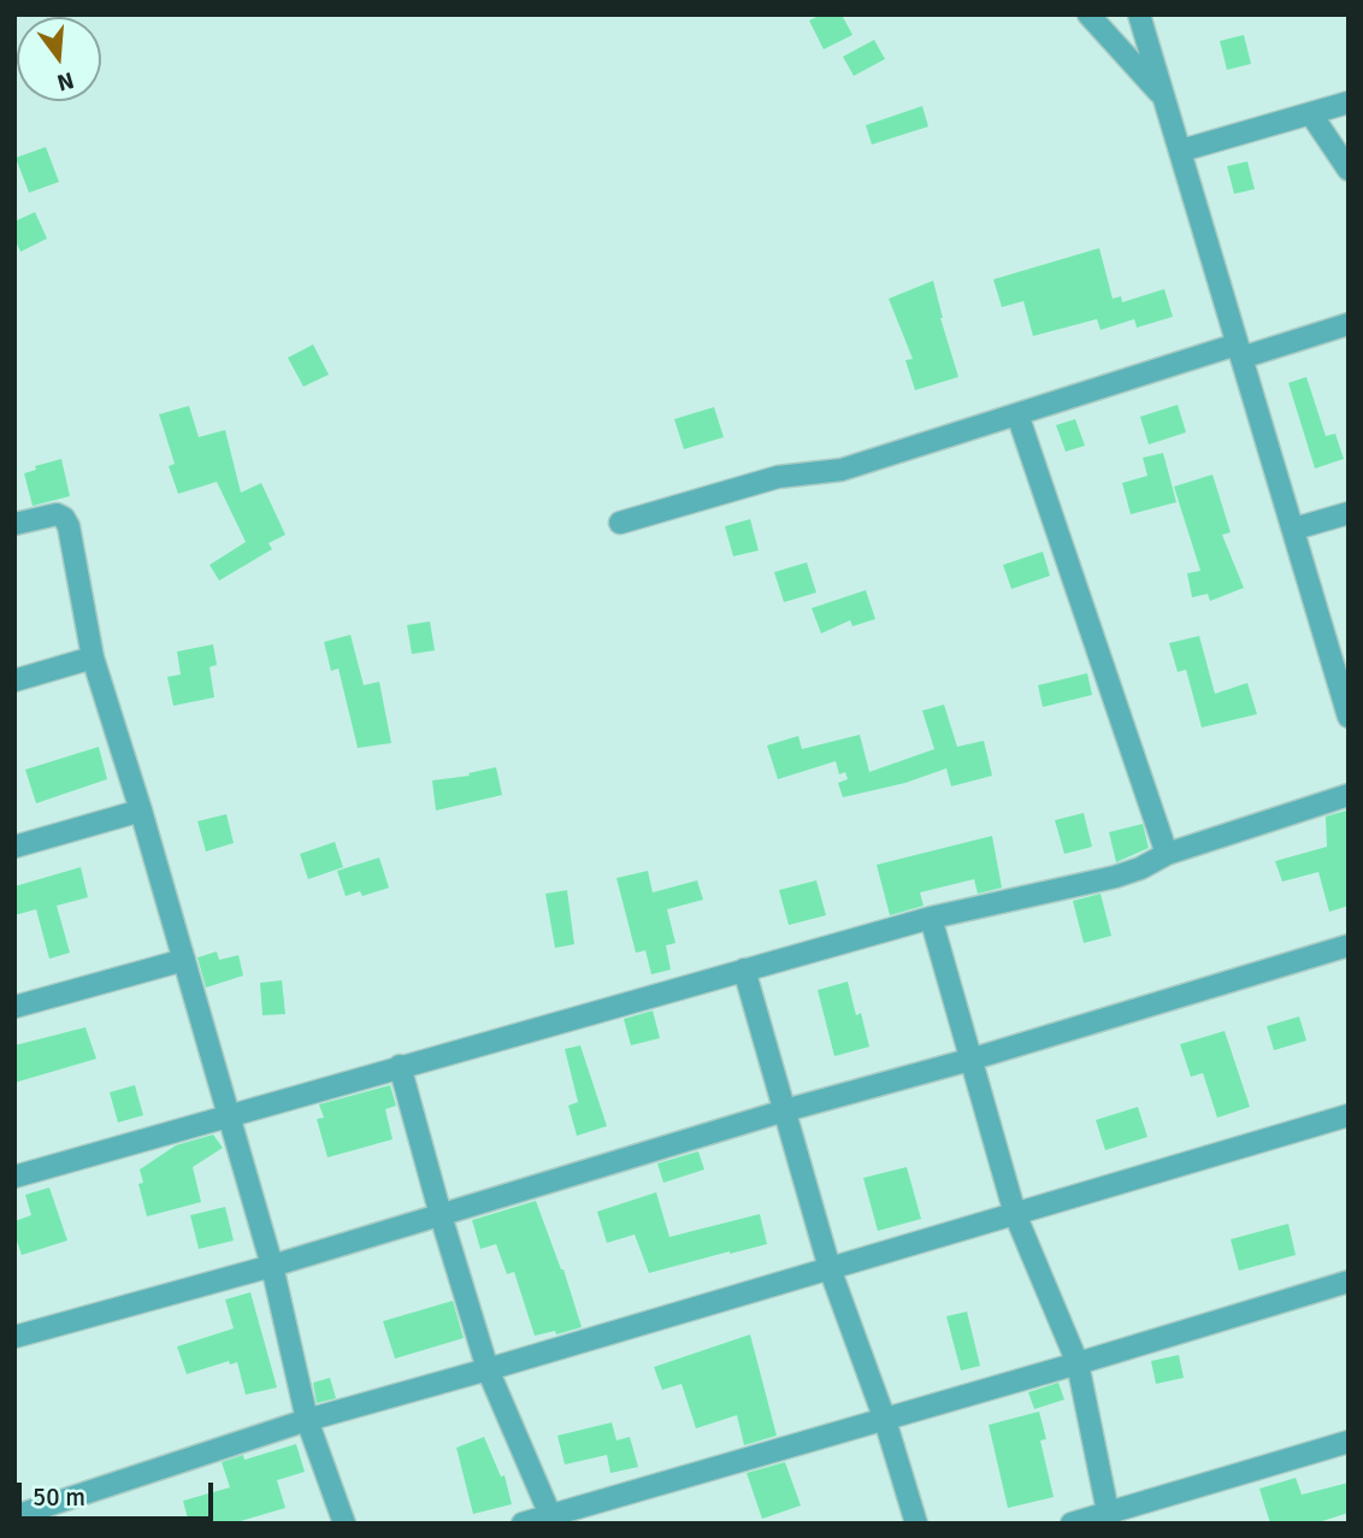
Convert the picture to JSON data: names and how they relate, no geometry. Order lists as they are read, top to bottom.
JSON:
{
  "scale_bar": "50 m",
  "north": "bottom"
}
